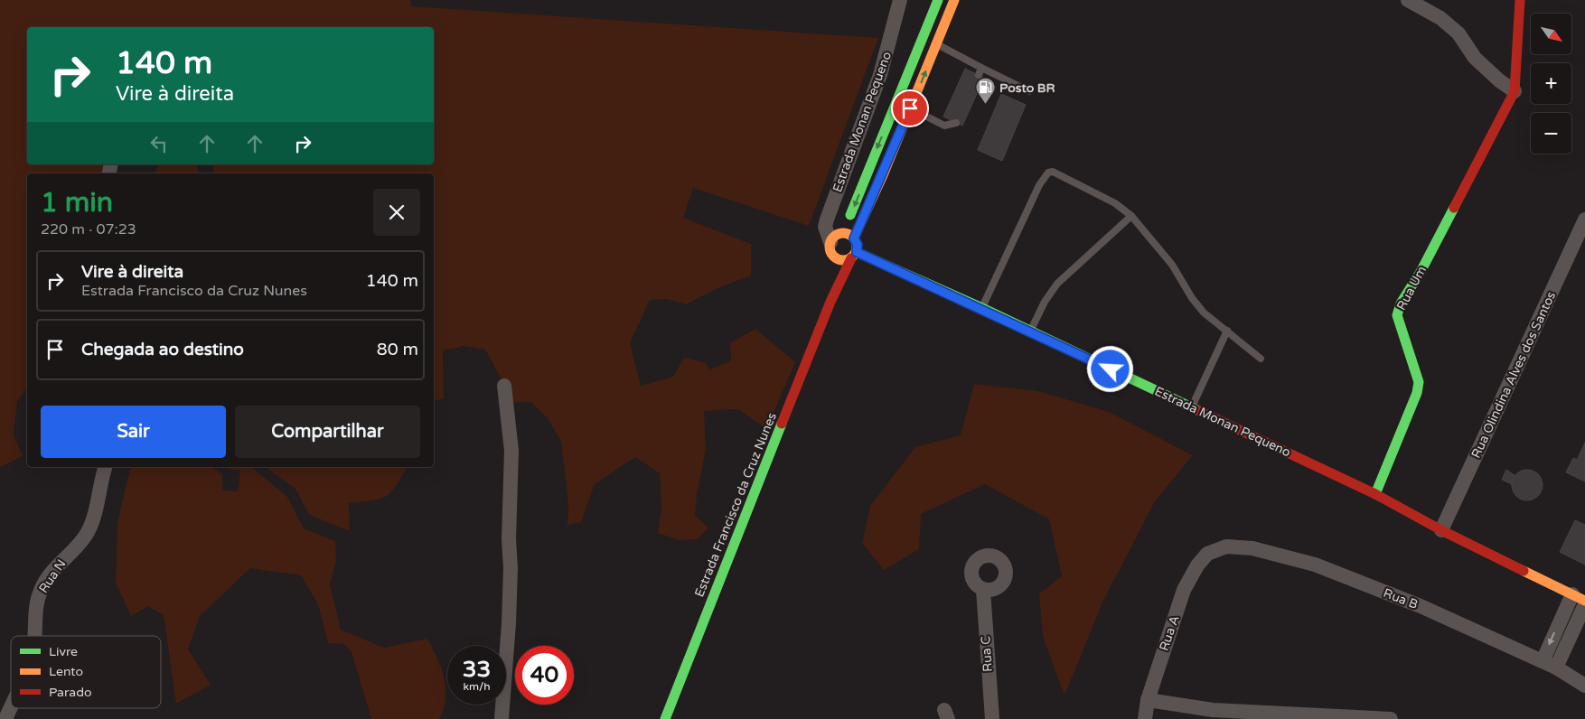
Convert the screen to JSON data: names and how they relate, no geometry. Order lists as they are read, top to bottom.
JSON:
{
  "streets": {
    "street": [
      "Estrada Monan Pequeno",
      "Rua Um",
      "Rua Olindina Alves dos Santos",
      "Estrada Francisco da Cruz Nunes",
      "Rua N",
      "Rua B",
      "Rua A",
      "Rua C"
    ]
  },
  "crossings": [
    ["Estrada Monan Pequeno", "Rua Um"],
    ["Estrada Monan Pequeno", "Rua Olindina Alves dos Santos"],
    ["Estrada Monan Pequeno", "Estrada Francisco da Cruz Nunes"],
    ["Rua B", "Rua A"]
  ],
  "places": {
    "fuel station": ["Posto BR"]
  },
  "legend": ["Livre", "Lento", "Parado"],
  "north": "bottom right",
  "page": {
    "map_buttons": ["+", "−"],
    "turn": ["140 m", "Vire à direita"],
    "heading": ["1 min", "220 m · 07:23"],
    "list": [
      {
        "name": "Vire à direita",
        "note": "Estrada Francisco da Cruz Nunes",
        "value": "140 m"
      },
      {
        "name": "Chegada ao destino",
        "value": "80 m"
      }
    ],
    "buttons": ["Sair", "Compartilhar"],
    "speed": "33 km/h",
    "limit": "40"
  }
}
